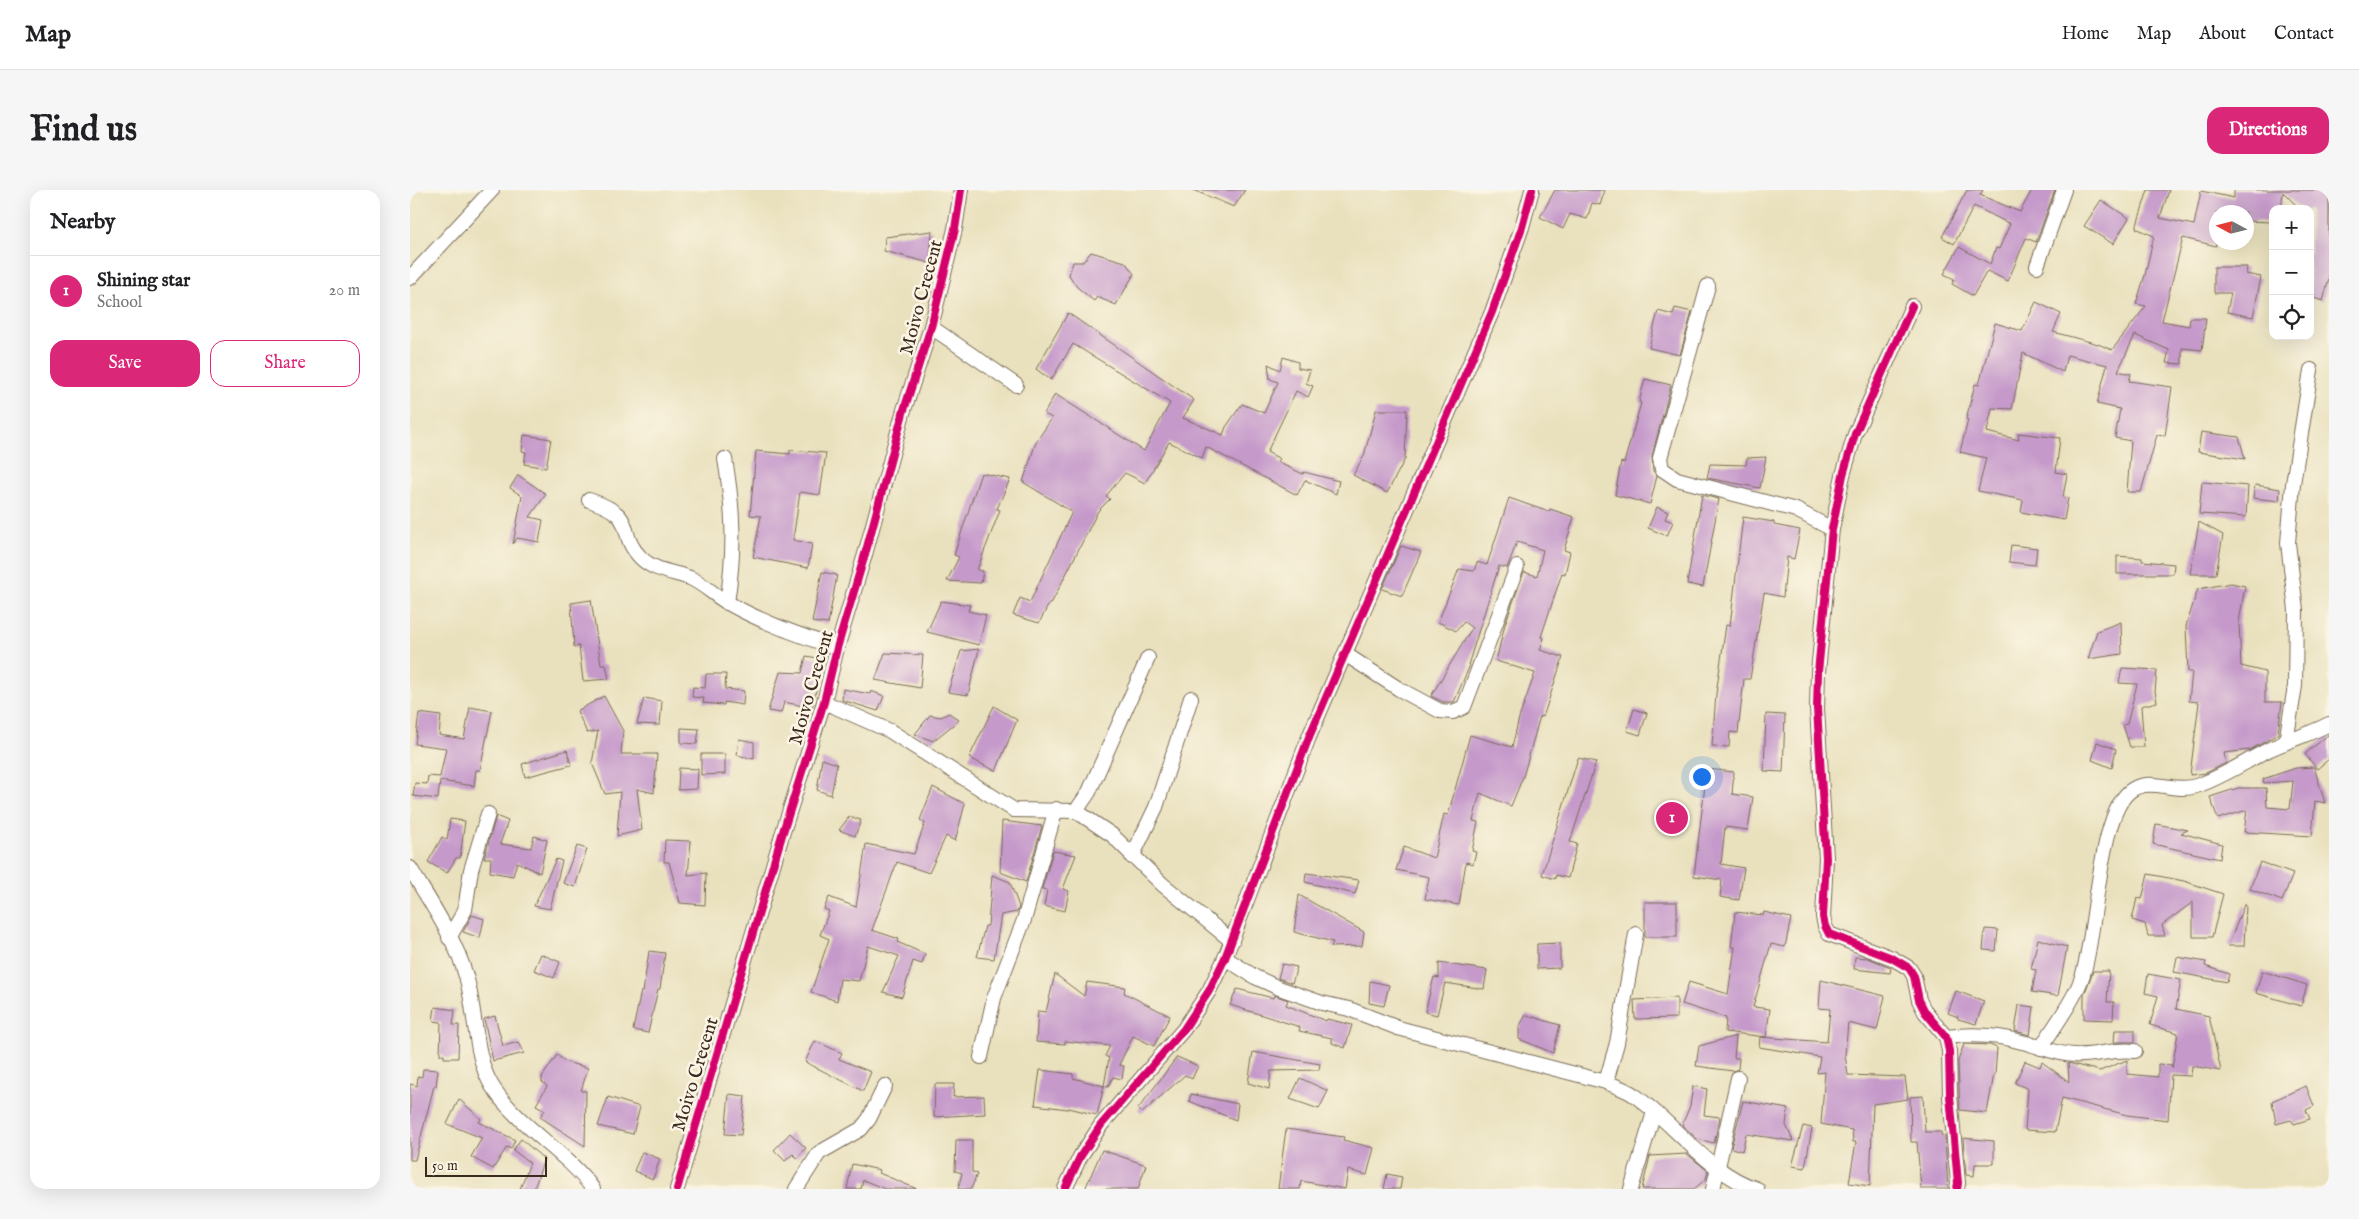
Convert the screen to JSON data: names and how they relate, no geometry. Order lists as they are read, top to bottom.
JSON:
{
  "streets": {
    "street": ["Moivo Crecent"]
  },
  "scale_bar": "50 m",
  "north": "left",
  "page": {
    "header": "Map",
    "nav": [
      "Home",
      "Map",
      "About",
      "Contact"
    ],
    "buttons": [
      "Directions",
      ["Save", "Share"]
    ],
    "title": "Find us",
    "heading": "Nearby",
    "map_buttons": ["+", "−"],
    "list": [
      {
        "mark": "1",
        "name": "Shining star",
        "note": "School",
        "value": "20 m"
      }
    ],
    "pins": "1",
    "scale": "50 m"
  }
}
